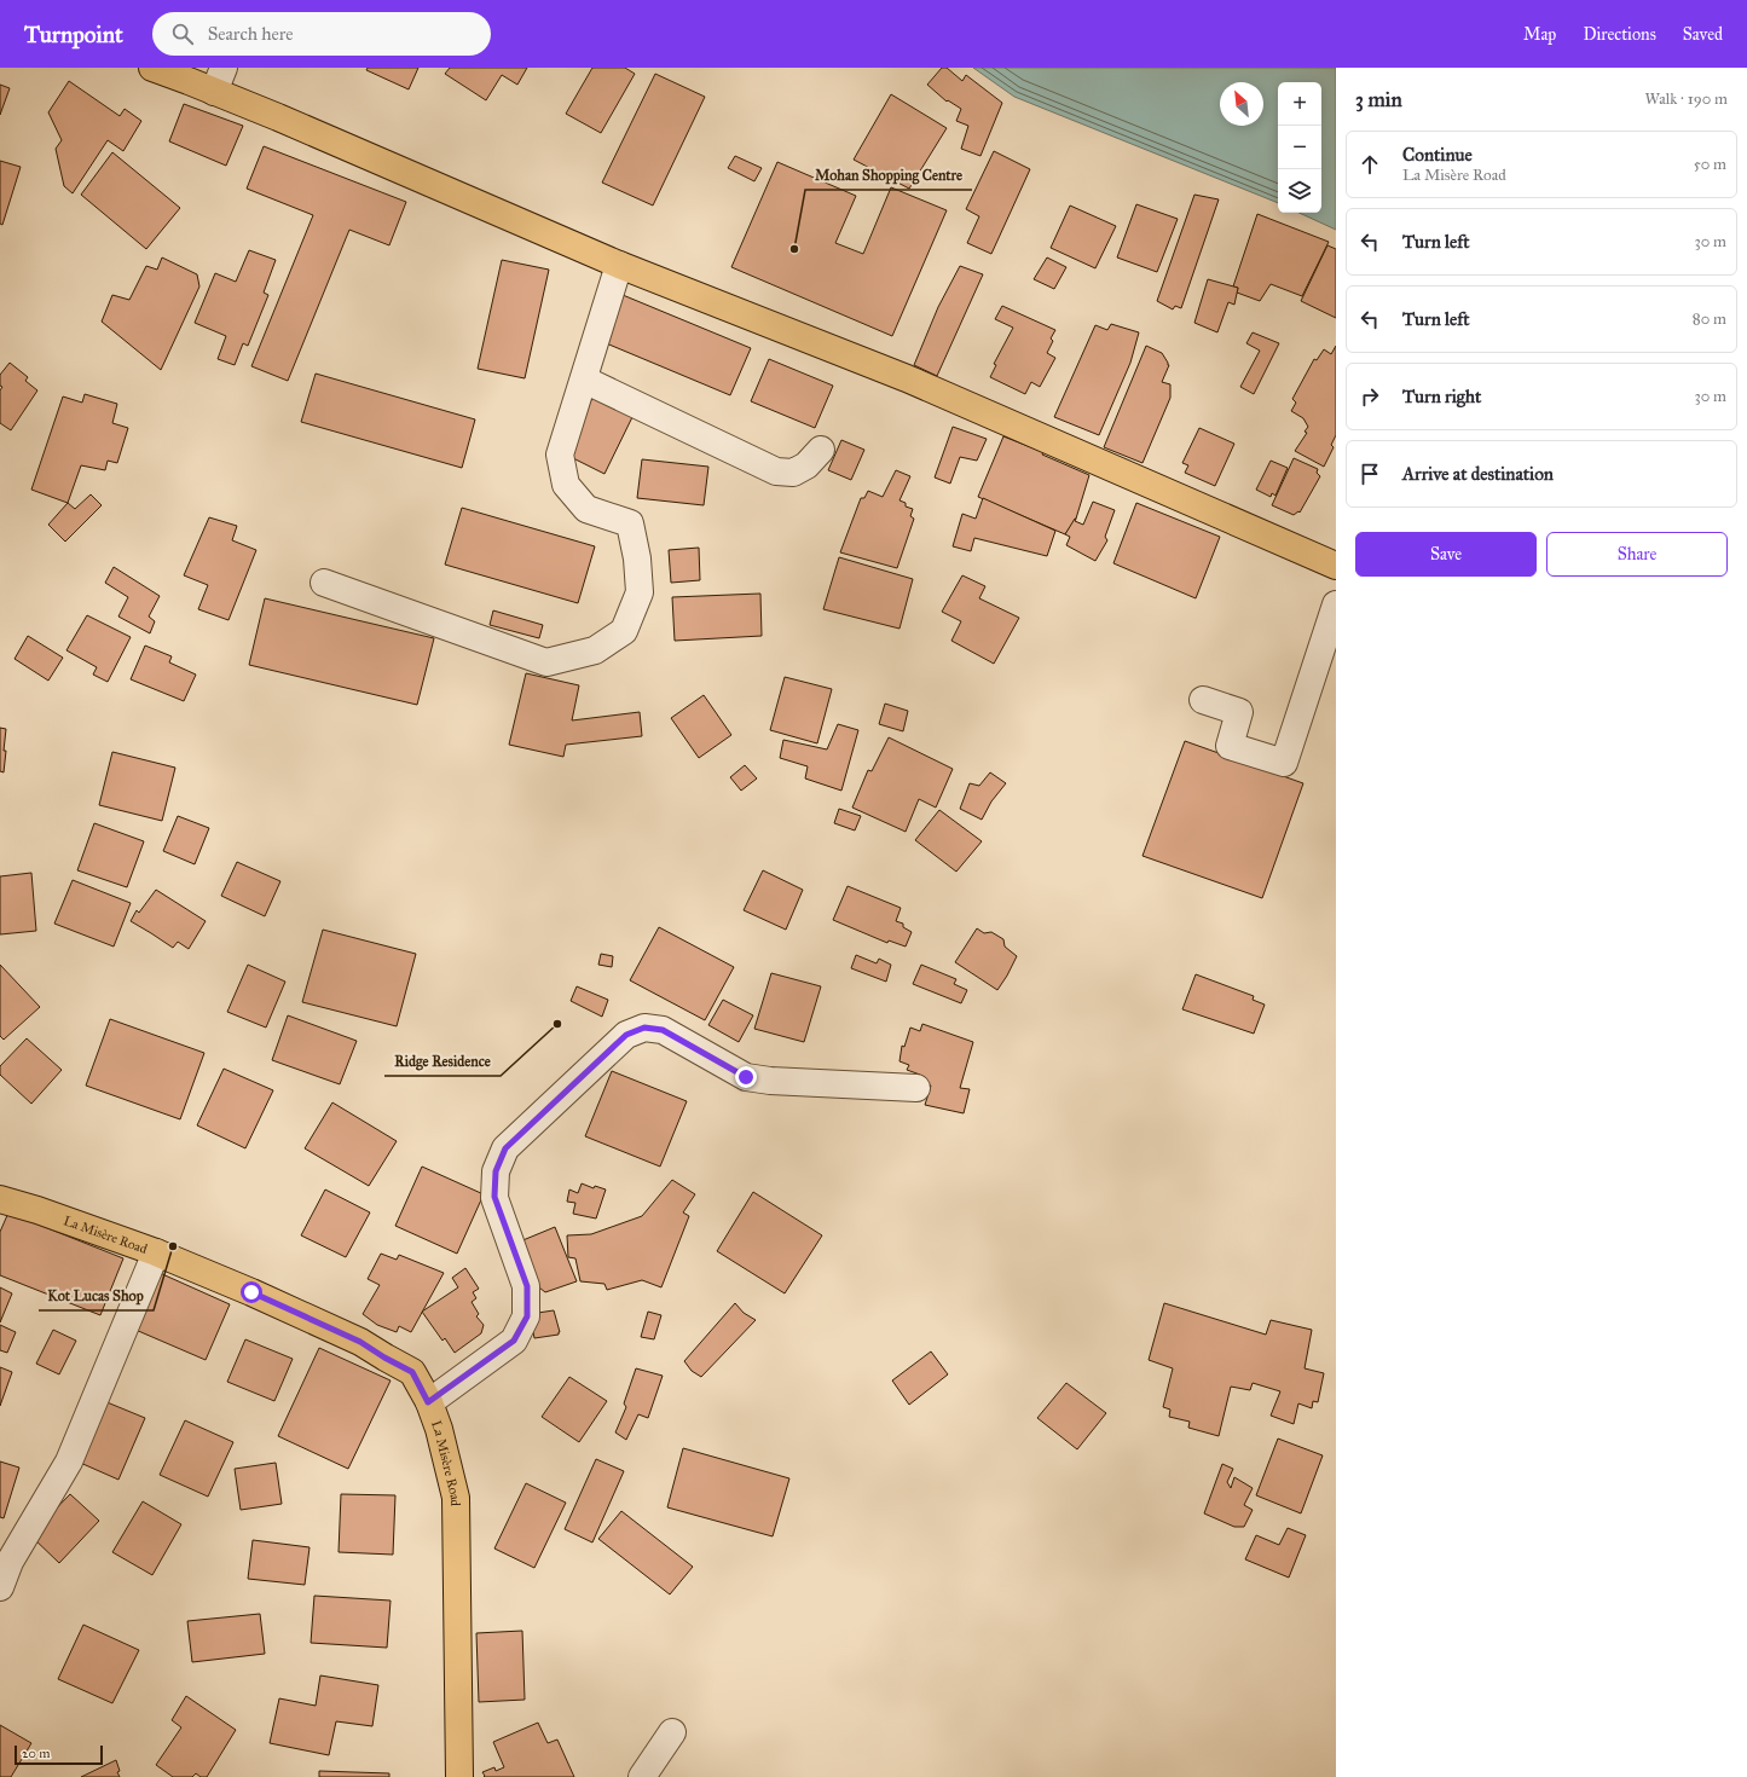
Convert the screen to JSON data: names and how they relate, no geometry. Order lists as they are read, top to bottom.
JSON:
{
  "streets": {
    "main road": ["La Misère Road"]
  },
  "places": ["Mohan Shopping Centre", "Ridge Residence", "Kot Lucas Shop"],
  "scale_bar": "20 m",
  "north": "top left",
  "page": {
    "header": "Turnpoint",
    "search": "Search here",
    "nav": ["Map", "Directions", "Saved"],
    "heading": ["3 min", "Walk · 190 m"],
    "map_buttons": ["+", "−"],
    "list": [
      ["Continue", "La Misère Road", "50 m"],
      ["Turn left", "30 m"],
      ["Turn left", "80 m"],
      ["Turn right", "30 m"],
      "Arrive at destination"
    ],
    "buttons": ["Save", "Share"],
    "scale": "20 m"
  }
}
